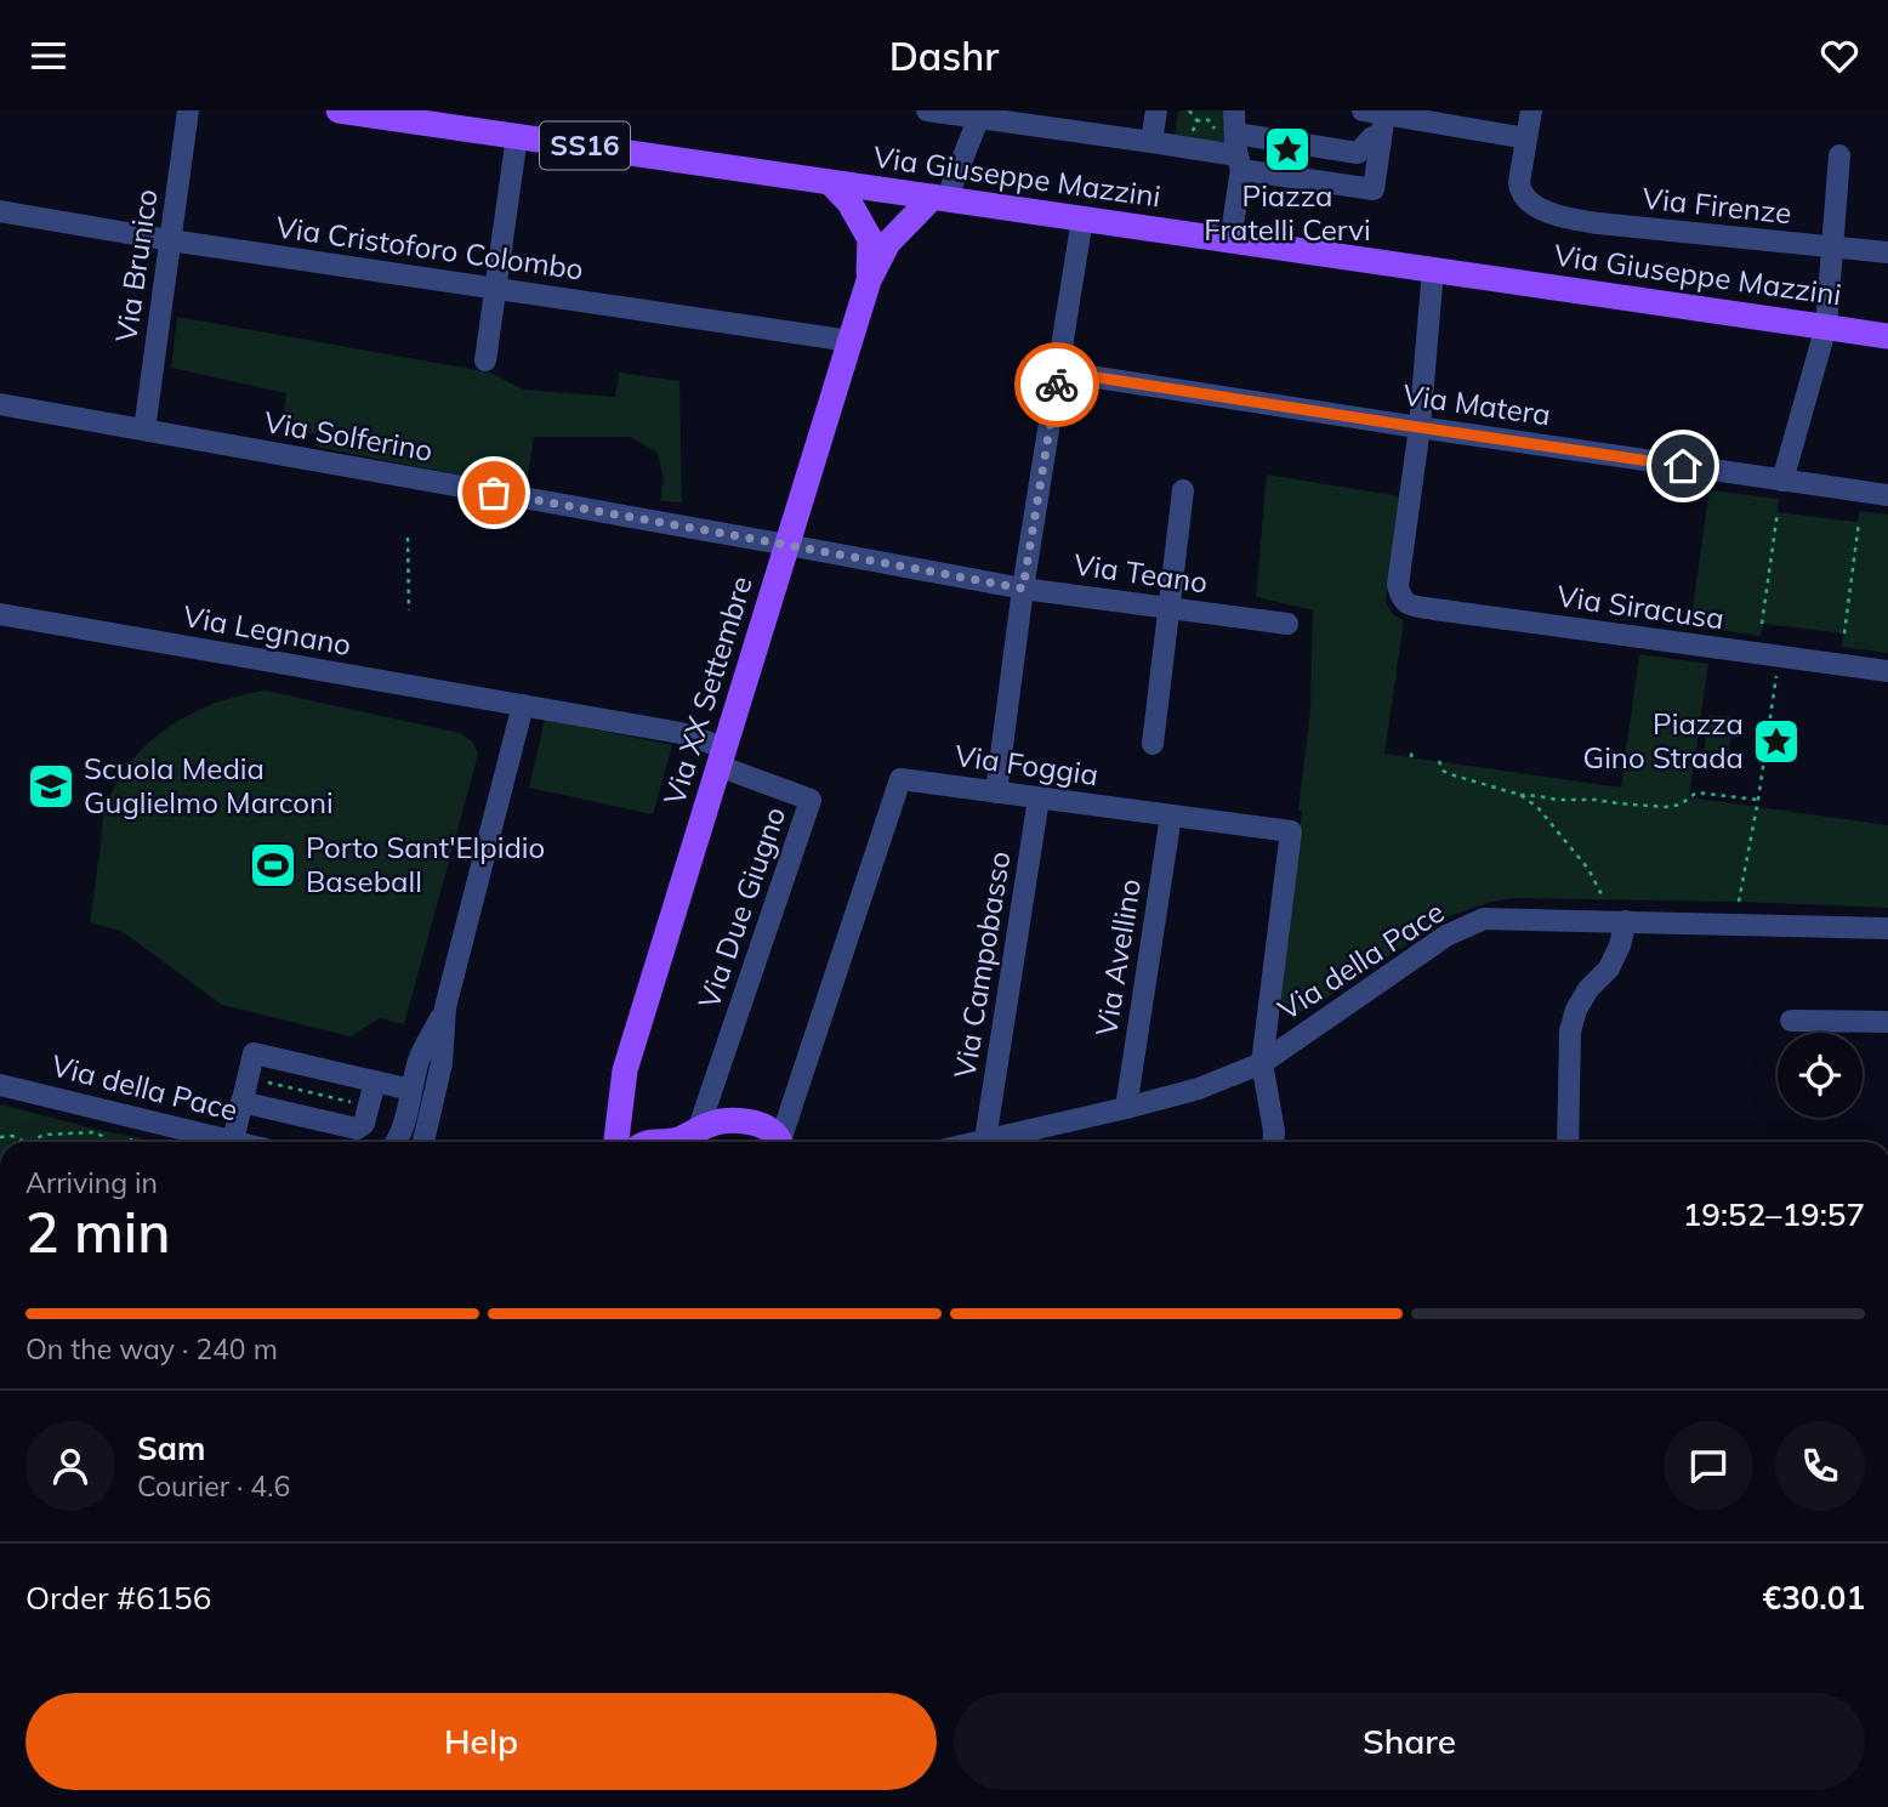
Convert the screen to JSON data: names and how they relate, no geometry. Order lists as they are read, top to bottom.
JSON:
{
  "streets": {
    "main road": ["SS16", "Via Giuseppe Mazzini", "Via XX Settembre"],
    "street": [
      "Via Firenze",
      "Via Cristoforo Colombo",
      "Via Brunico",
      "Via Matera",
      "Via Solferino",
      "Via Teano",
      "Via Siracusa",
      "Via Legnano",
      "Via Foggia",
      "Via Due Giugno",
      "Via Avellino",
      "Via della Pace",
      "Via Campobasso"
    ]
  },
  "crossings": [
    ["Via Giuseppe Mazzini", "Via XX Settembre"],
    ["Via Cristoforo Colombo", "Via Brunico"],
    ["Via Cristoforo Colombo", "Via XX Settembre"],
    ["Via Brunico", "Via Solferino"],
    ["Via Matera", "Via Siracusa"],
    ["Via Solferino", "Via Teano"],
    ["Via Solferino", "Via XX Settembre"],
    ["Via Teano", "Via XX Settembre"],
    ["Via Legnano", "Via XX Settembre"],
    ["Via Legnano", "Via Due Giugno"],
    ["Via XX Settembre", "Via Due Giugno"],
    ["Via Foggia", "Via Avellino"],
    ["Via Foggia", "Via della Pace"],
    ["Via Foggia", "Via Campobasso"],
    ["Via Avellino", "Via della Pace"],
    ["Via della Pace", "Via Campobasso"]
  ],
  "places": {
    "place": ["Piazza Fratelli Cervi", "Piazza Gino Strada"],
    "school or university": ["Scuola Media Guglielmo Marconi"],
    "sports": ["Porto Sant'Elpidio Baseball"]
  },
  "page": {
    "header": "Dashr",
    "heading": ["2 min", "Arriving in", "19:52–19:57"],
    "panel": [
      "Sam",
      "Courier · 4.6",
      "Order #6156",
      "€30.01"
    ],
    "bar": "On the way · 240 m",
    "buttons": ["Help", "Share"]
  }
}
